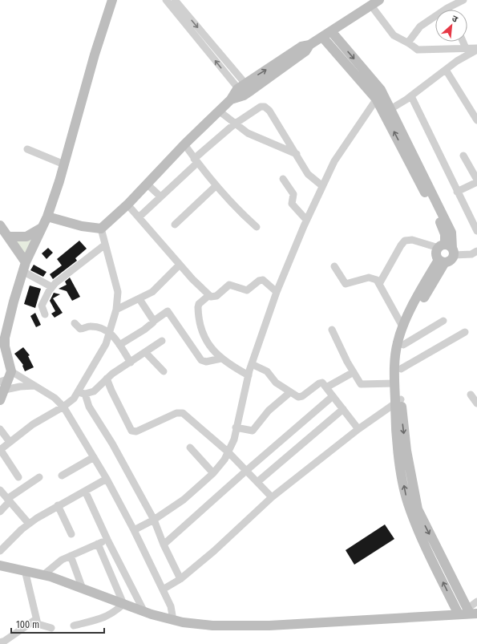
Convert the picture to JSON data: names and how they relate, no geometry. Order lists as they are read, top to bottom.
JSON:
{
  "scale_bar": "100 m",
  "north": "top right"
}
